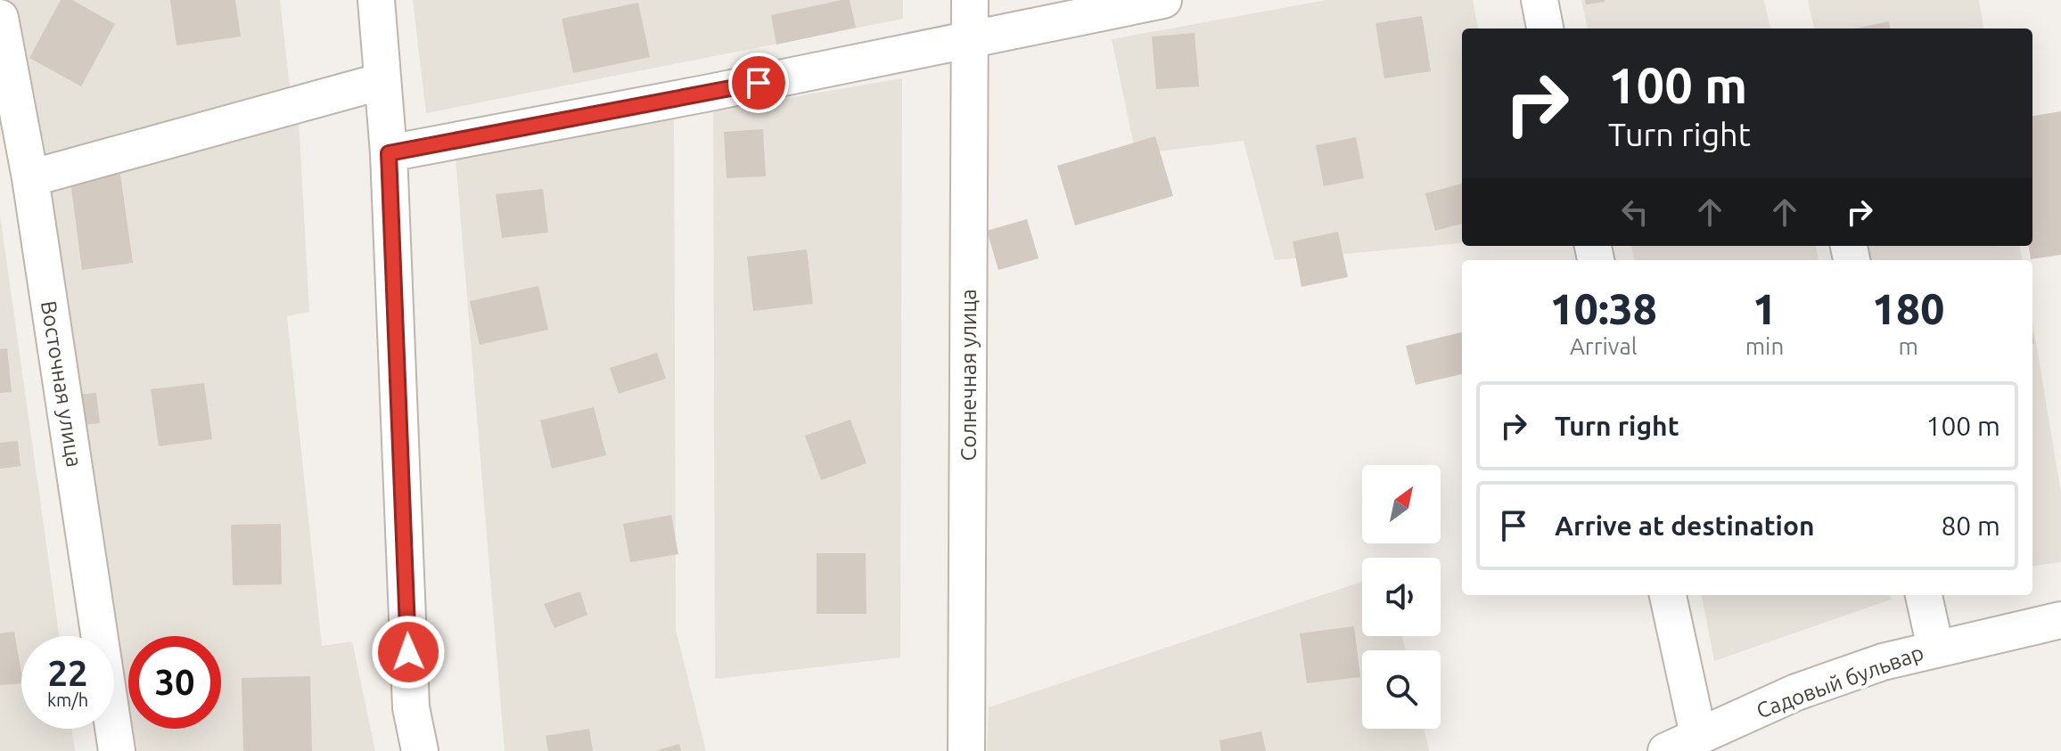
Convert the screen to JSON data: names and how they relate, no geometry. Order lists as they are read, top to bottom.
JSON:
{
  "streets": {
    "street": ["Солнечная улица", "Восточная улица", "Садовый бульвар"]
  },
  "north": "top right",
  "page": {
    "turn": ["100 m", "Turn right"],
    "eta": [
      "10:38",
      "Arrival",
      "1",
      "min",
      "180",
      "m"
    ],
    "list": [
      {
        "name": "Turn right",
        "value": "100 m"
      },
      {
        "name": "Arrive at destination",
        "value": "80 m"
      }
    ],
    "speed": "22 km/h",
    "limit": "30"
  }
}
